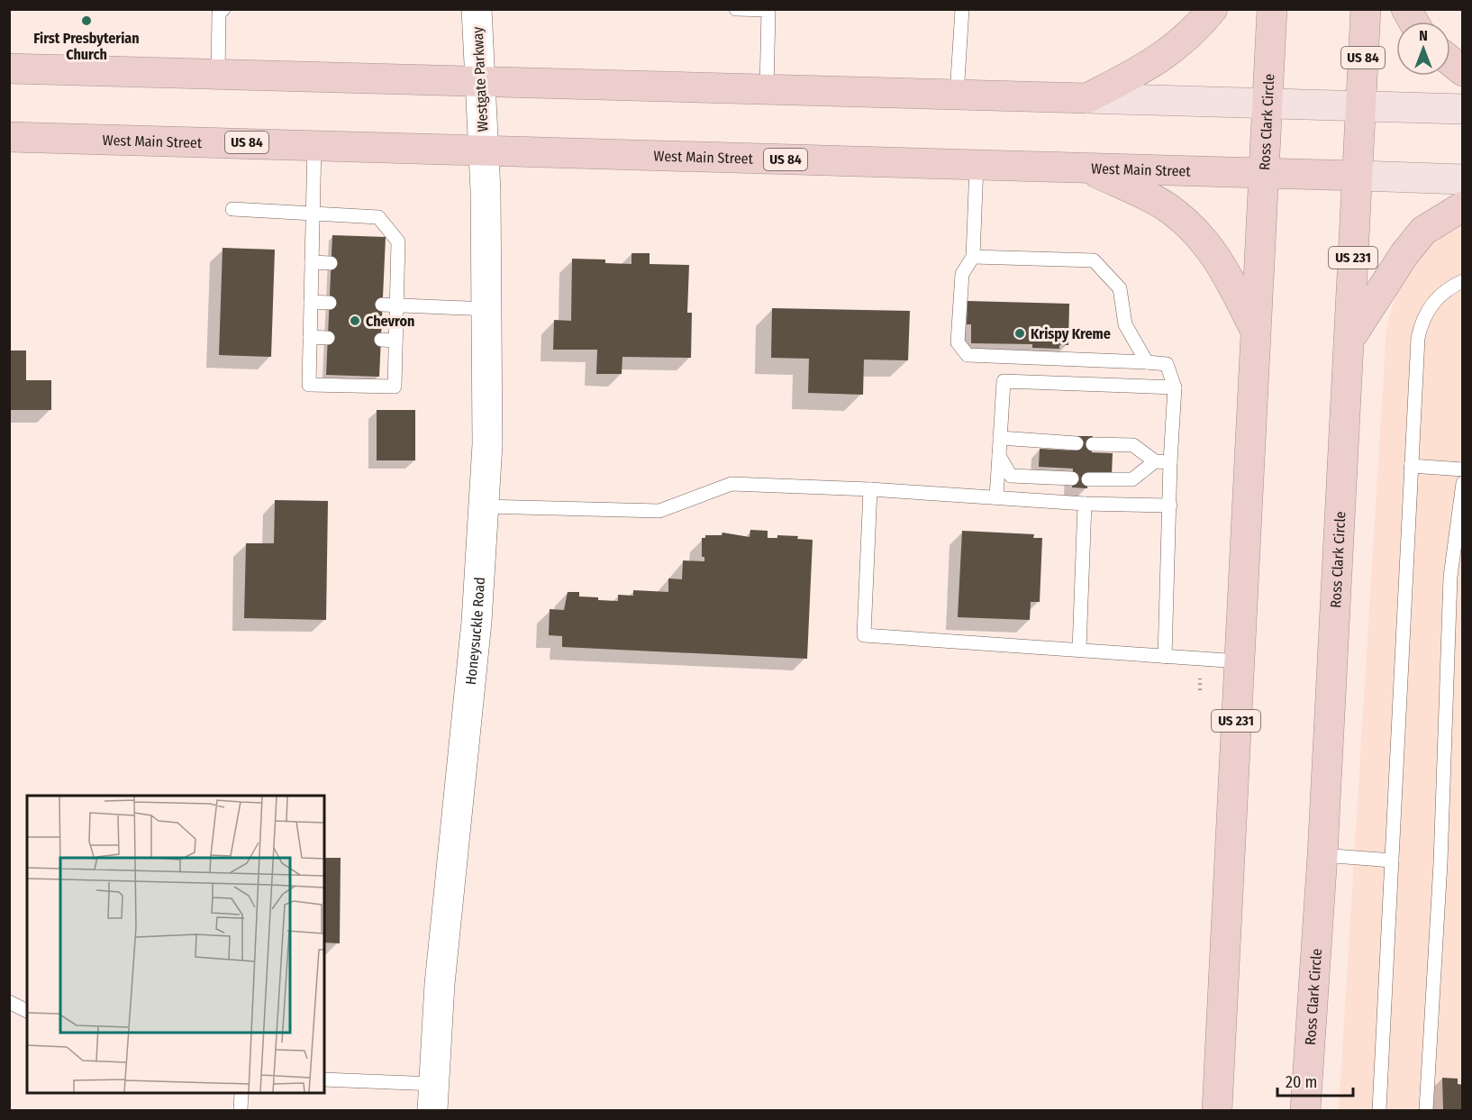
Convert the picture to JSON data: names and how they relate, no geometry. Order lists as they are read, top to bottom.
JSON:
{
  "streets": {
    "highway": [
      "US 84",
      "Ross Clark Circle",
      "West Main Street",
      "US 231"
    ],
    "main road": ["Westgate Parkway", "Honeysuckle Road"]
  },
  "crossings": [
    ["Westgate Parkway", "West Main Street"],
    ["Westgate Parkway", "Honeysuckle Road"],
    ["Ross Clark Circle", "West Main Street"],
    ["West Main Street", "Honeysuckle Road"]
  ],
  "places": ["First Presbyterian Church", "Chevron", "Krispy Kreme"],
  "scale_bar": "20 m",
  "north": "top"
}
